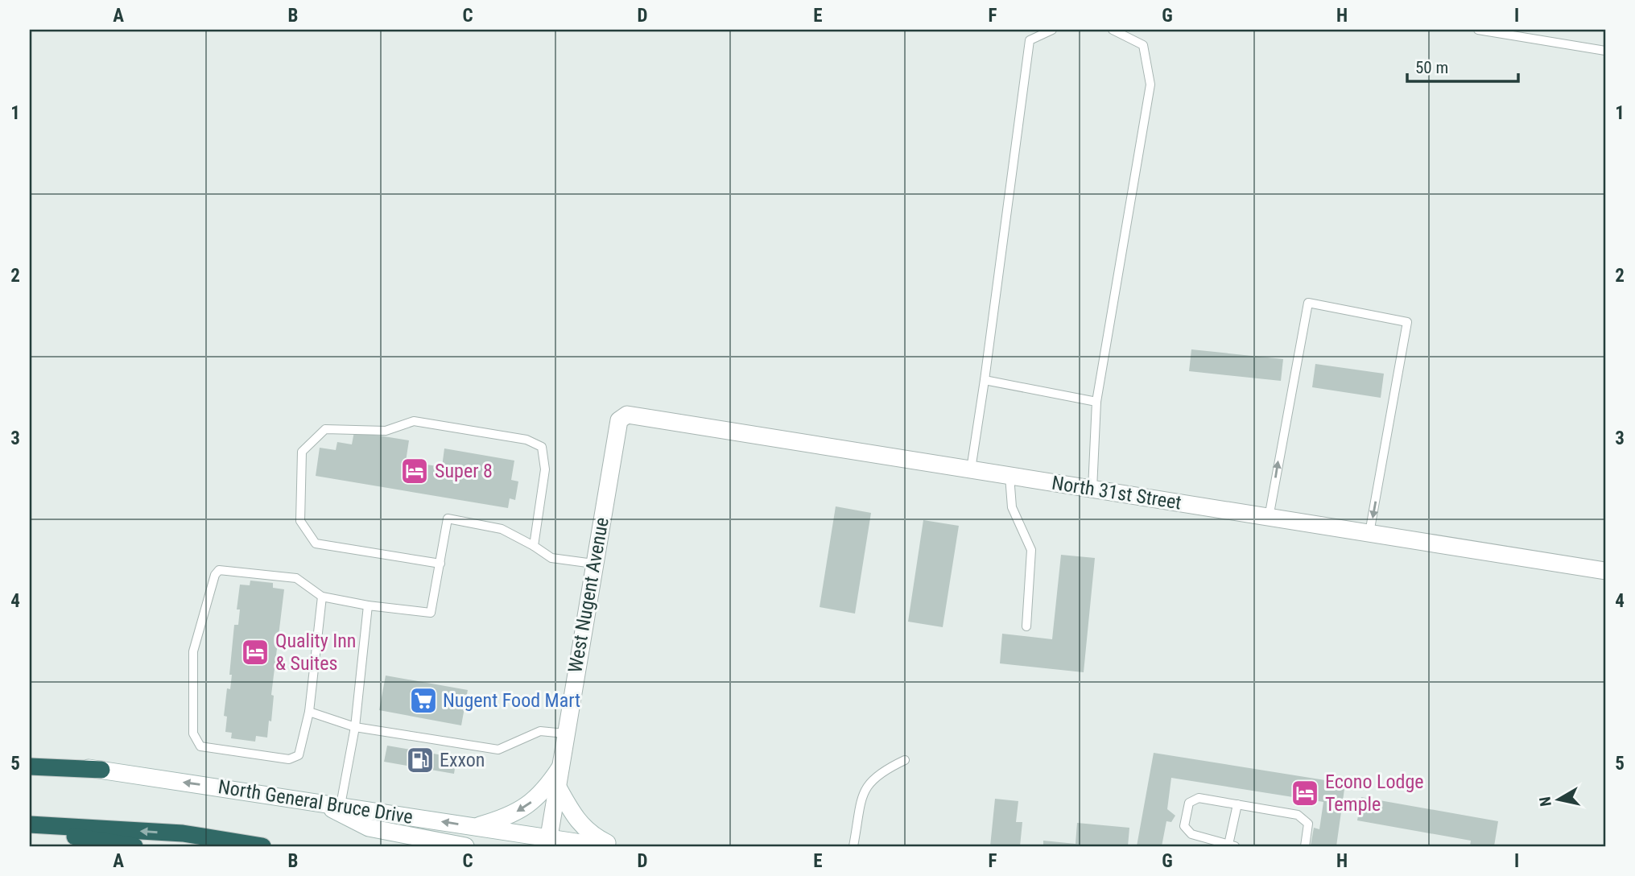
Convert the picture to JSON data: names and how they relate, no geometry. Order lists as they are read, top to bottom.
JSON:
{
  "streets": {
    "street": ["North 31st Street", "West Nugent Avenue", "North General Bruce Drive"]
  },
  "crossings": [
    ["North 31st Street", "West Nugent Avenue"],
    ["West Nugent Avenue", "North General Bruce Drive"]
  ],
  "places": {
    "hotel": ["Super 8", "Quality Inn & Suites", "Econo Lodge Temple"],
    "supermarket": ["Nugent Food Mart"],
    "fuel station": ["Exxon"]
  },
  "scale_bar": "50 m",
  "north": "left",
  "grid": {
    "columns": [
      "A",
      "B",
      "C",
      "D",
      "E",
      "F",
      "G",
      "H",
      "I"
    ],
    "rows": [
      "1",
      "2",
      "3",
      "4",
      "5"
    ]
  }
}
